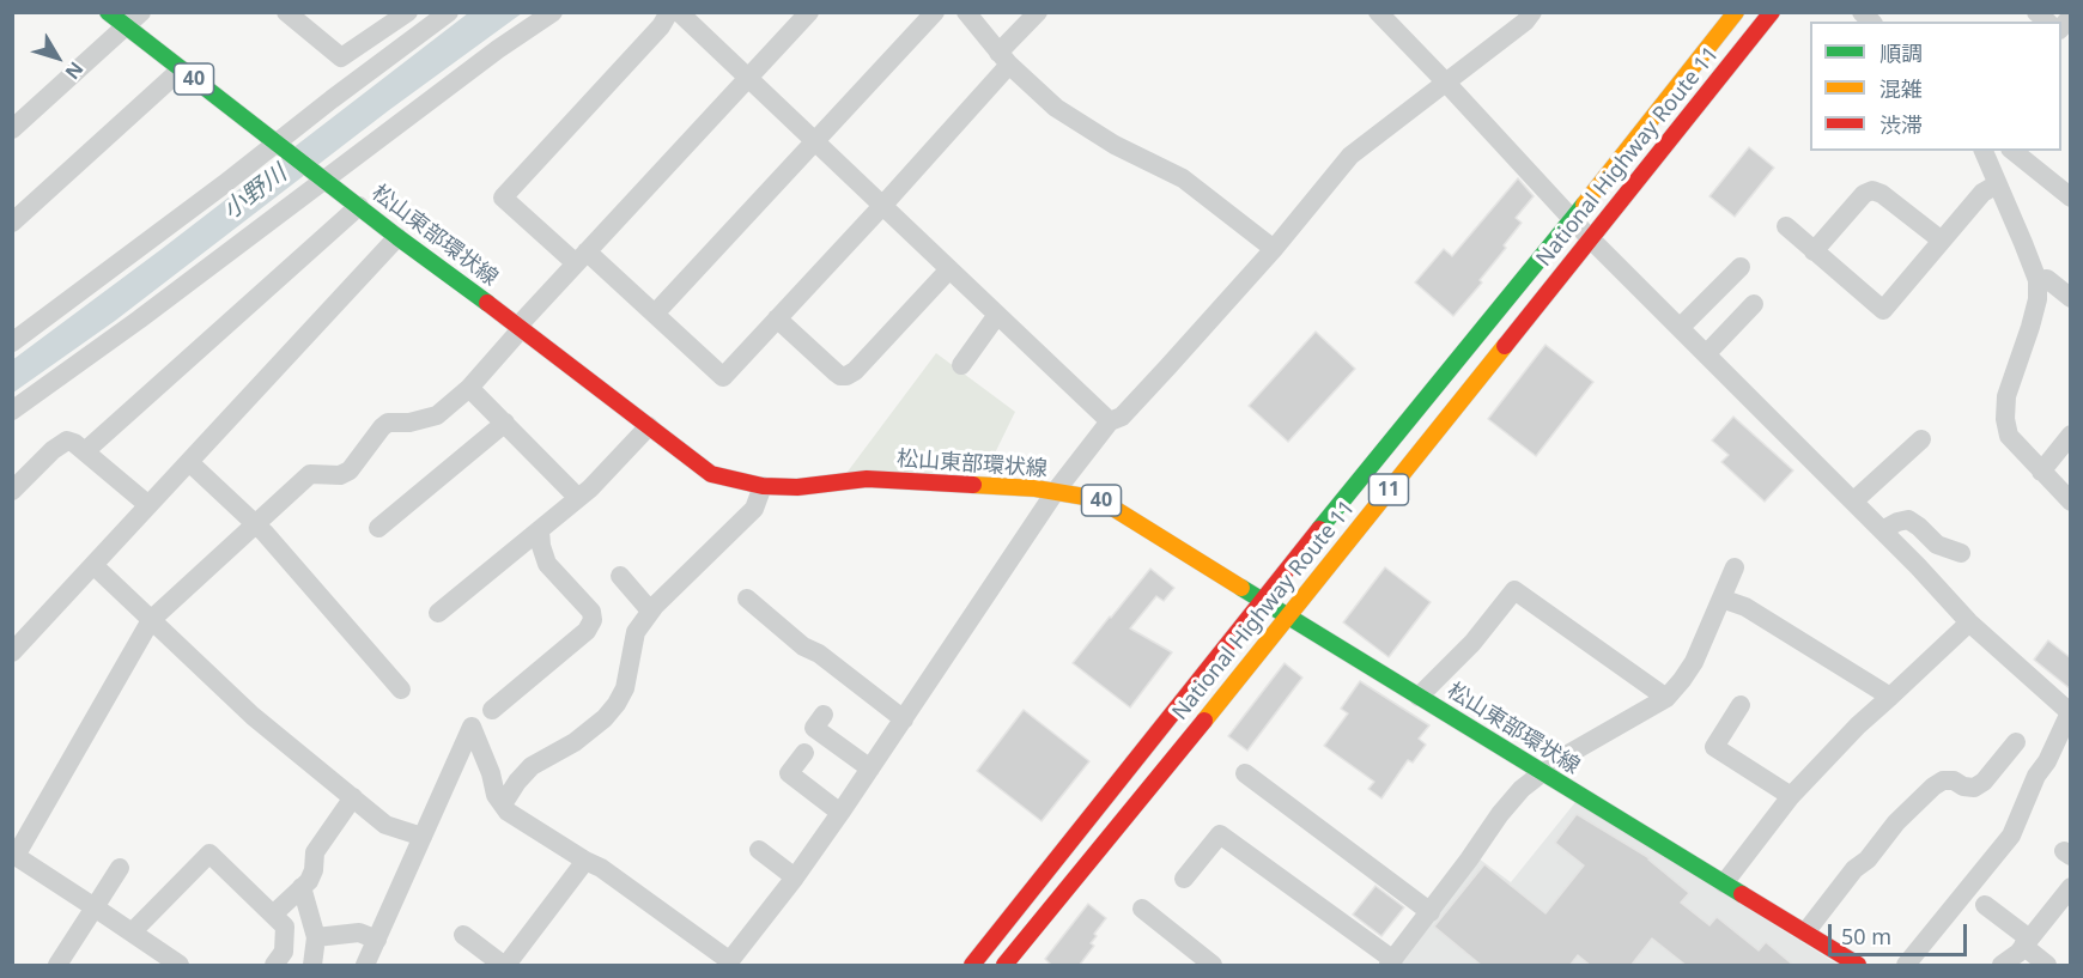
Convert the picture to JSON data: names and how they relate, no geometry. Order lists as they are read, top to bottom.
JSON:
{
  "streets": {
    "main road": [
      "40",
      "National Highway Route 11",
      "松山東部環状線",
      "11"
    ]
  },
  "crossings": [
    ["National Highway Route 11", "松山東部環状線"]
  ],
  "water": ["小野川"],
  "legend": ["順調", "混雑", "渋滞"],
  "scale_bar": "50 m",
  "north": "bottom right"
}
